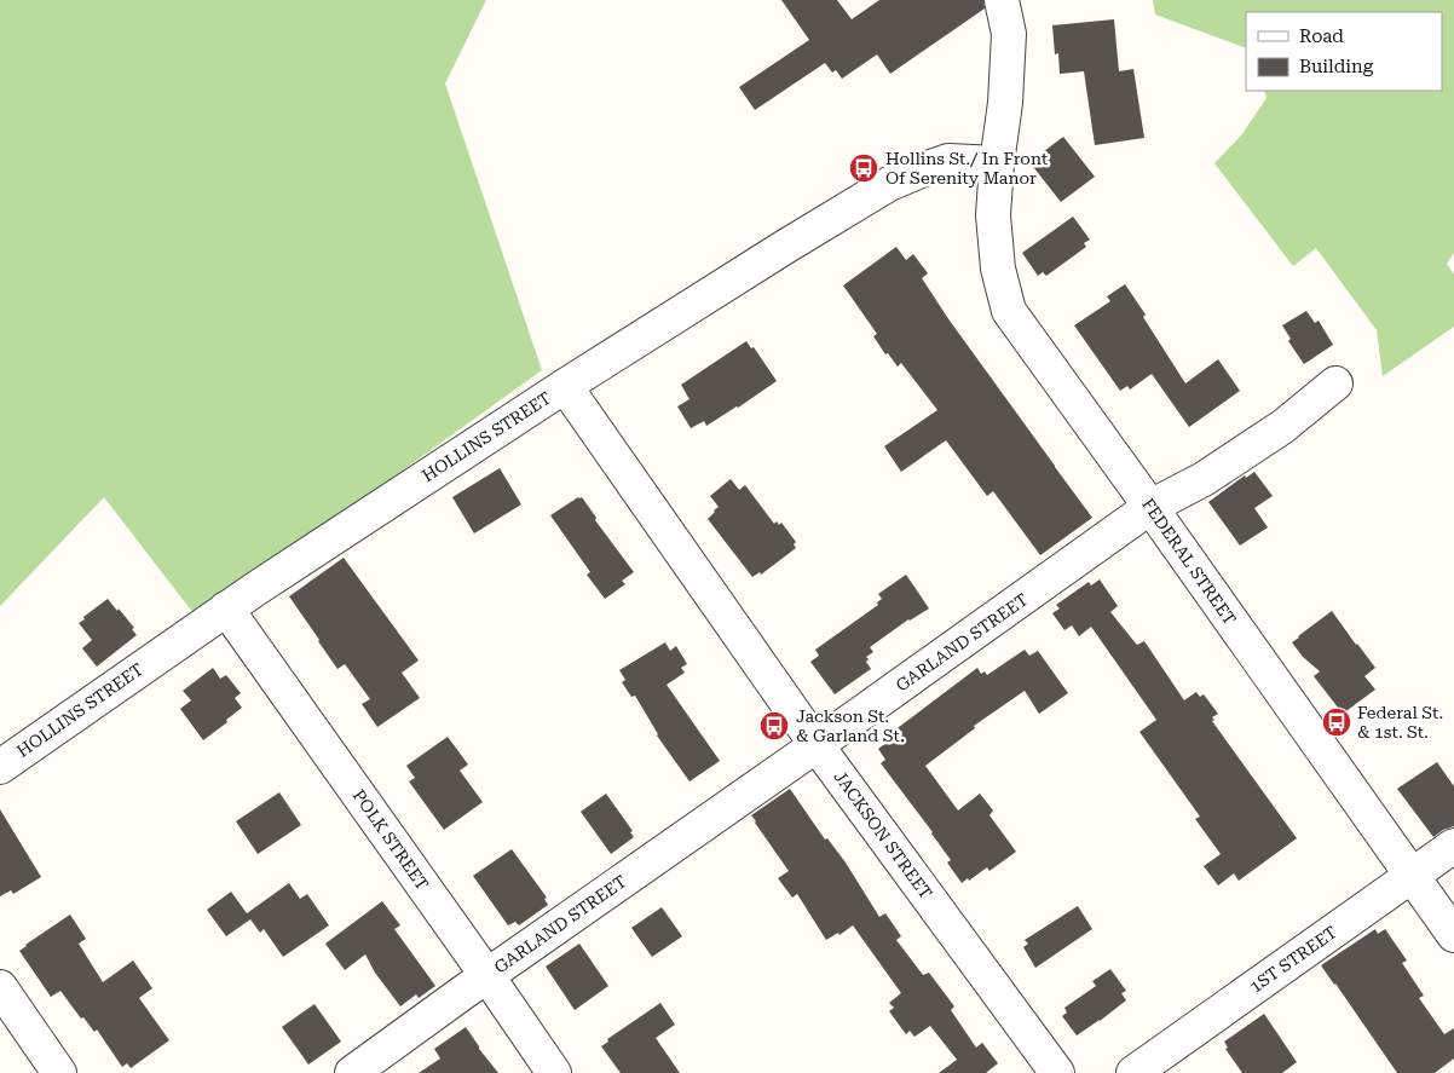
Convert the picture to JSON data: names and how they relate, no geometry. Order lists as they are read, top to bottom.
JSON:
{
  "streets": {
    "street": [
      "HOLLINS STREET",
      "FEDERAL STREET",
      "GARLAND STREET",
      "JACKSON STREET",
      "POLK STREET",
      "1ST STREET"
    ]
  },
  "crossings": [
    ["HOLLINS STREET", "FEDERAL STREET"],
    ["HOLLINS STREET", "JACKSON STREET"],
    ["HOLLINS STREET", "POLK STREET"],
    ["FEDERAL STREET", "GARLAND STREET"],
    ["FEDERAL STREET", "1ST STREET"],
    ["GARLAND STREET", "JACKSON STREET"],
    ["GARLAND STREET", "POLK STREET"]
  ],
  "places": {
    "bus stop": ["Hollins St./ In Front Of Serenity Manor", "Federal St. & 1st. St.", "Jackson St. & Garland St."]
  },
  "legend": ["Road", "Building"]
}
